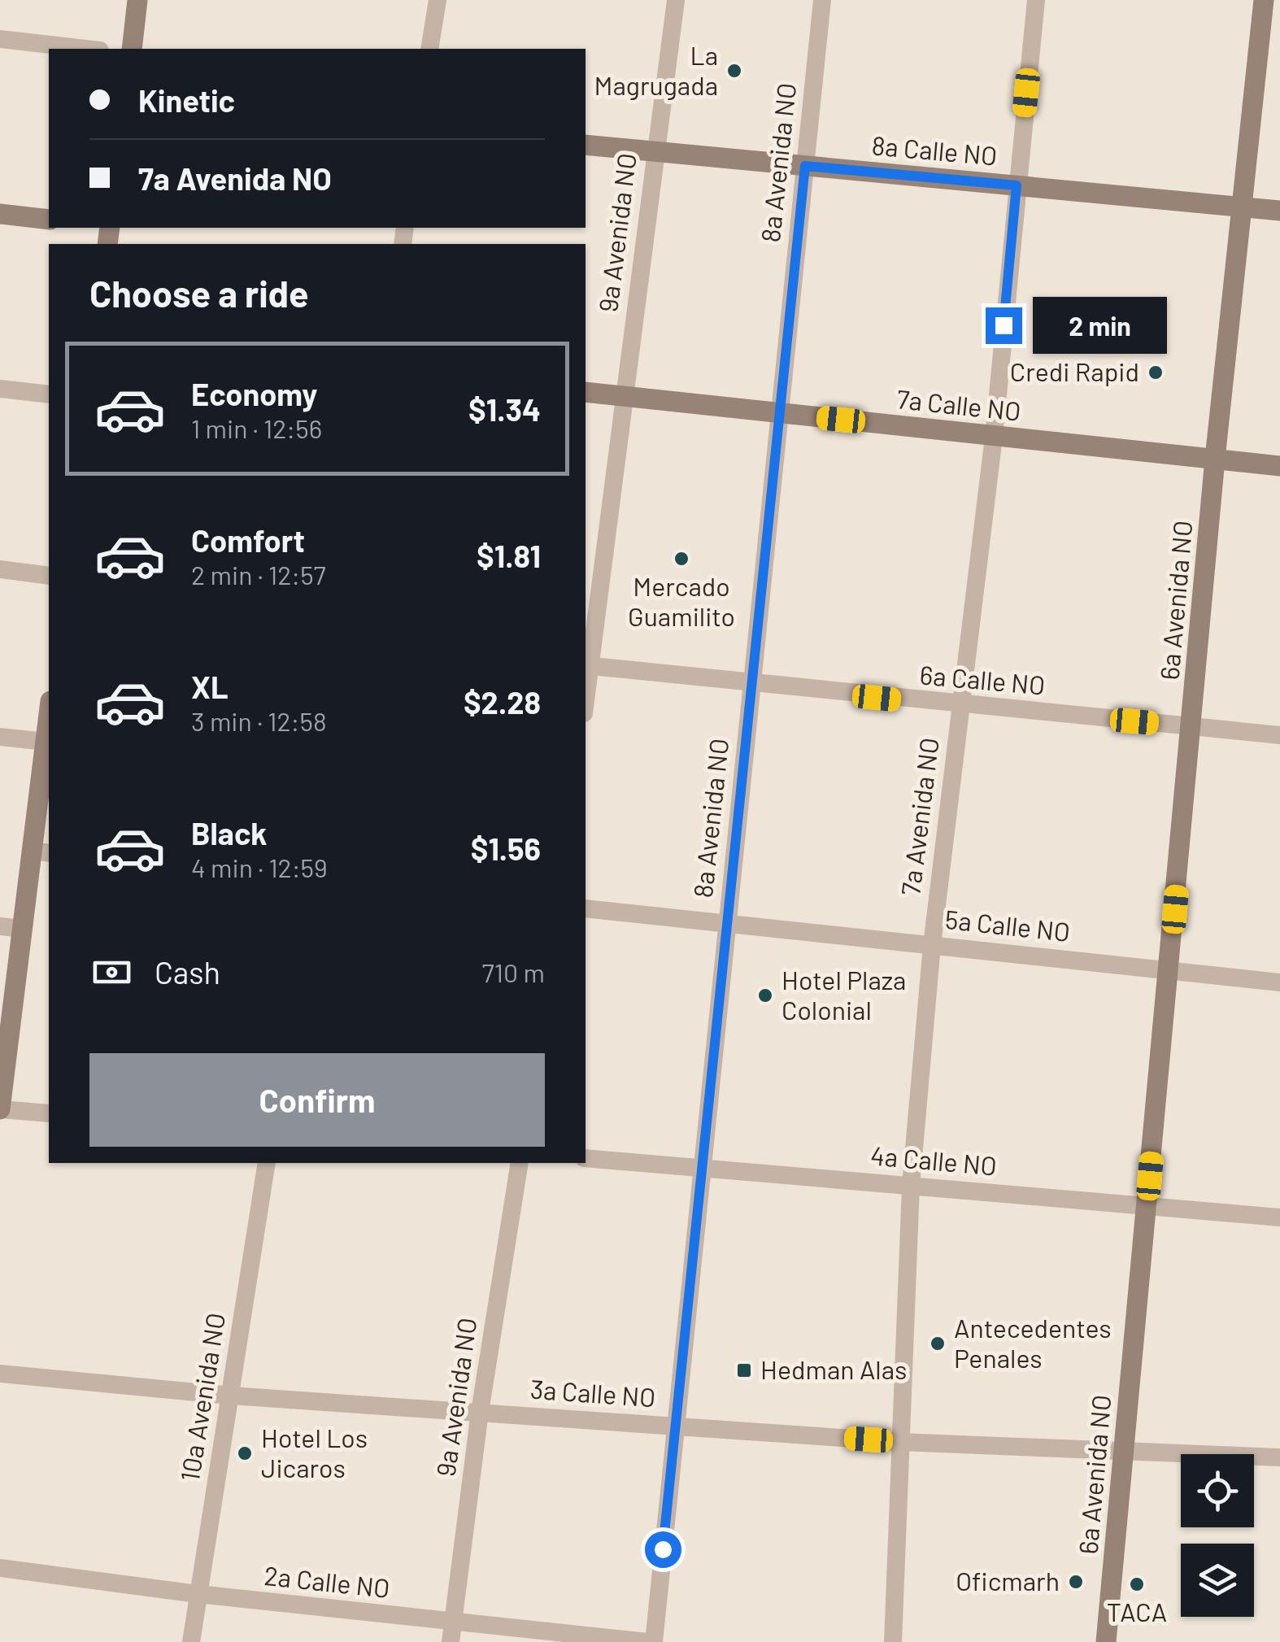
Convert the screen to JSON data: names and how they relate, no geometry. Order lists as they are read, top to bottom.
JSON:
{
  "streets": {
    "street": [
      "8a Calle NO",
      "8a Avenida NO",
      "9a Avenida NO",
      "7a Calle NO",
      "6a Avenida NO",
      "6a Calle NO",
      "7a Avenida NO",
      "5a Calle NO",
      "4a Calle NO",
      "3a Calle NO",
      "10a Avenida NO",
      "2a Calle NO"
    ]
  },
  "crossings": [
    ["8a Calle NO", "8a Avenida NO"],
    ["8a Calle NO", "9a Avenida NO"],
    ["8a Calle NO", "6a Avenida NO"],
    ["8a Calle NO", "7a Avenida NO"],
    ["8a Avenida NO", "7a Calle NO"],
    ["8a Avenida NO", "6a Calle NO"],
    ["8a Avenida NO", "5a Calle NO"],
    ["8a Avenida NO", "4a Calle NO"],
    ["8a Avenida NO", "3a Calle NO"],
    ["8a Avenida NO", "2a Calle NO"],
    ["9a Avenida NO", "7a Calle NO"],
    ["9a Avenida NO", "6a Calle NO"],
    ["9a Avenida NO", "3a Calle NO"],
    ["9a Avenida NO", "2a Calle NO"],
    ["7a Calle NO", "6a Avenida NO"],
    ["7a Calle NO", "7a Avenida NO"],
    ["6a Avenida NO", "6a Calle NO"],
    ["6a Avenida NO", "5a Calle NO"],
    ["6a Avenida NO", "4a Calle NO"],
    ["6a Avenida NO", "3a Calle NO"],
    ["6a Calle NO", "7a Avenida NO"],
    ["7a Avenida NO", "5a Calle NO"],
    ["7a Avenida NO", "4a Calle NO"],
    ["7a Avenida NO", "3a Calle NO"],
    ["3a Calle NO", "10a Avenida NO"],
    ["10a Avenida NO", "2a Calle NO"]
  ],
  "places": {
    "other": [
      "La Magrugada",
      "Credi Rapid",
      "Mercado Guamilito",
      "Hotel Plaza Colonial",
      "Antecedentes Penales",
      "Hotel Los Jicaros",
      "Oficmarh",
      "TACA"
    ],
    "transit": ["Hedman Alas"]
  },
  "page": {
    "banner": ["Kinetic", "7a Avenida NO"],
    "heading": "Choose a ride",
    "bubble": "2 min",
    "list": [
      {
        "name": "Economy",
        "note": "1 min · 12:56",
        "value": "$1.34"
      },
      {
        "name": "Comfort",
        "note": "2 min · 12:57",
        "value": "$1.81"
      },
      {
        "name": "XL",
        "note": "3 min · 12:58",
        "value": "$2.28"
      },
      {
        "name": "Black",
        "note": "4 min · 12:59",
        "value": "$1.56"
      }
    ],
    "pay": ["Cash", "710 m"],
    "buttons": "Confirm"
  }
}
